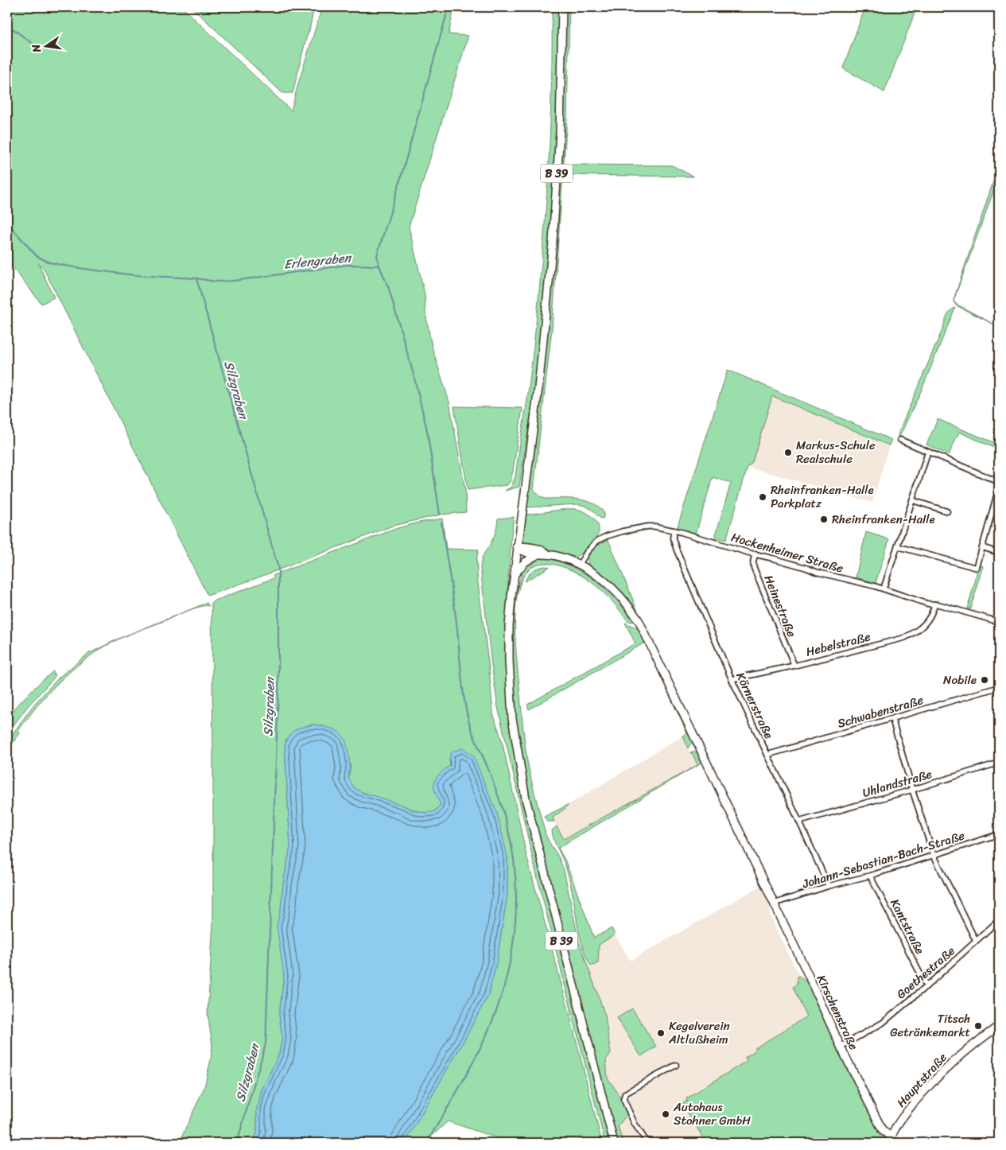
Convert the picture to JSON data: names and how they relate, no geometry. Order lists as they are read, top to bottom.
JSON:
{
  "streets": {
    "main road": ["B 39", "Kirschenstraße", "Hauptstraße"],
    "street": [
      "Hockenheimer Straße",
      "Heinestraße",
      "Hebelstraße",
      "Körnerstraße",
      "Schwabenstraße",
      "Uhlandstraße",
      "Johann-Sebastian-Bach-Straße",
      "Kantstraße",
      "Goethestraße"
    ]
  },
  "crossings": [
    ["B 39", "Kirschenstraße"],
    ["Hockenheimer Straße", "Heinestraße"],
    ["Hockenheimer Straße", "Hebelstraße"],
    ["Hockenheimer Straße", "Körnerstraße"],
    ["Hockenheimer Straße", "Kirschenstraße"],
    ["Heinestraße", "Hebelstraße"],
    ["Hebelstraße", "Körnerstraße"],
    ["Körnerstraße", "Schwabenstraße"],
    ["Körnerstraße", "Uhlandstraße"],
    ["Körnerstraße", "Johann-Sebastian-Bach-Straße"],
    ["Johann-Sebastian-Bach-Straße", "Kantstraße"],
    ["Johann-Sebastian-Bach-Straße", "Kirschenstraße"],
    ["Kantstraße", "Goethestraße"],
    ["Goethestraße", "Kirschenstraße"],
    ["Kirschenstraße", "Hauptstraße"]
  ],
  "water": ["Erlengraben", "Silzgraben"],
  "places": [
    "Markus-Schule Realschule",
    "Rheinfranken-Halle Parkplatz",
    "Rheinfranken-Halle",
    "Nobile",
    "Titsch Getränkemarkt",
    "Kegelverein Altlußheim",
    "Autohaus Stohner GmbH"
  ],
  "north": "left"
}
